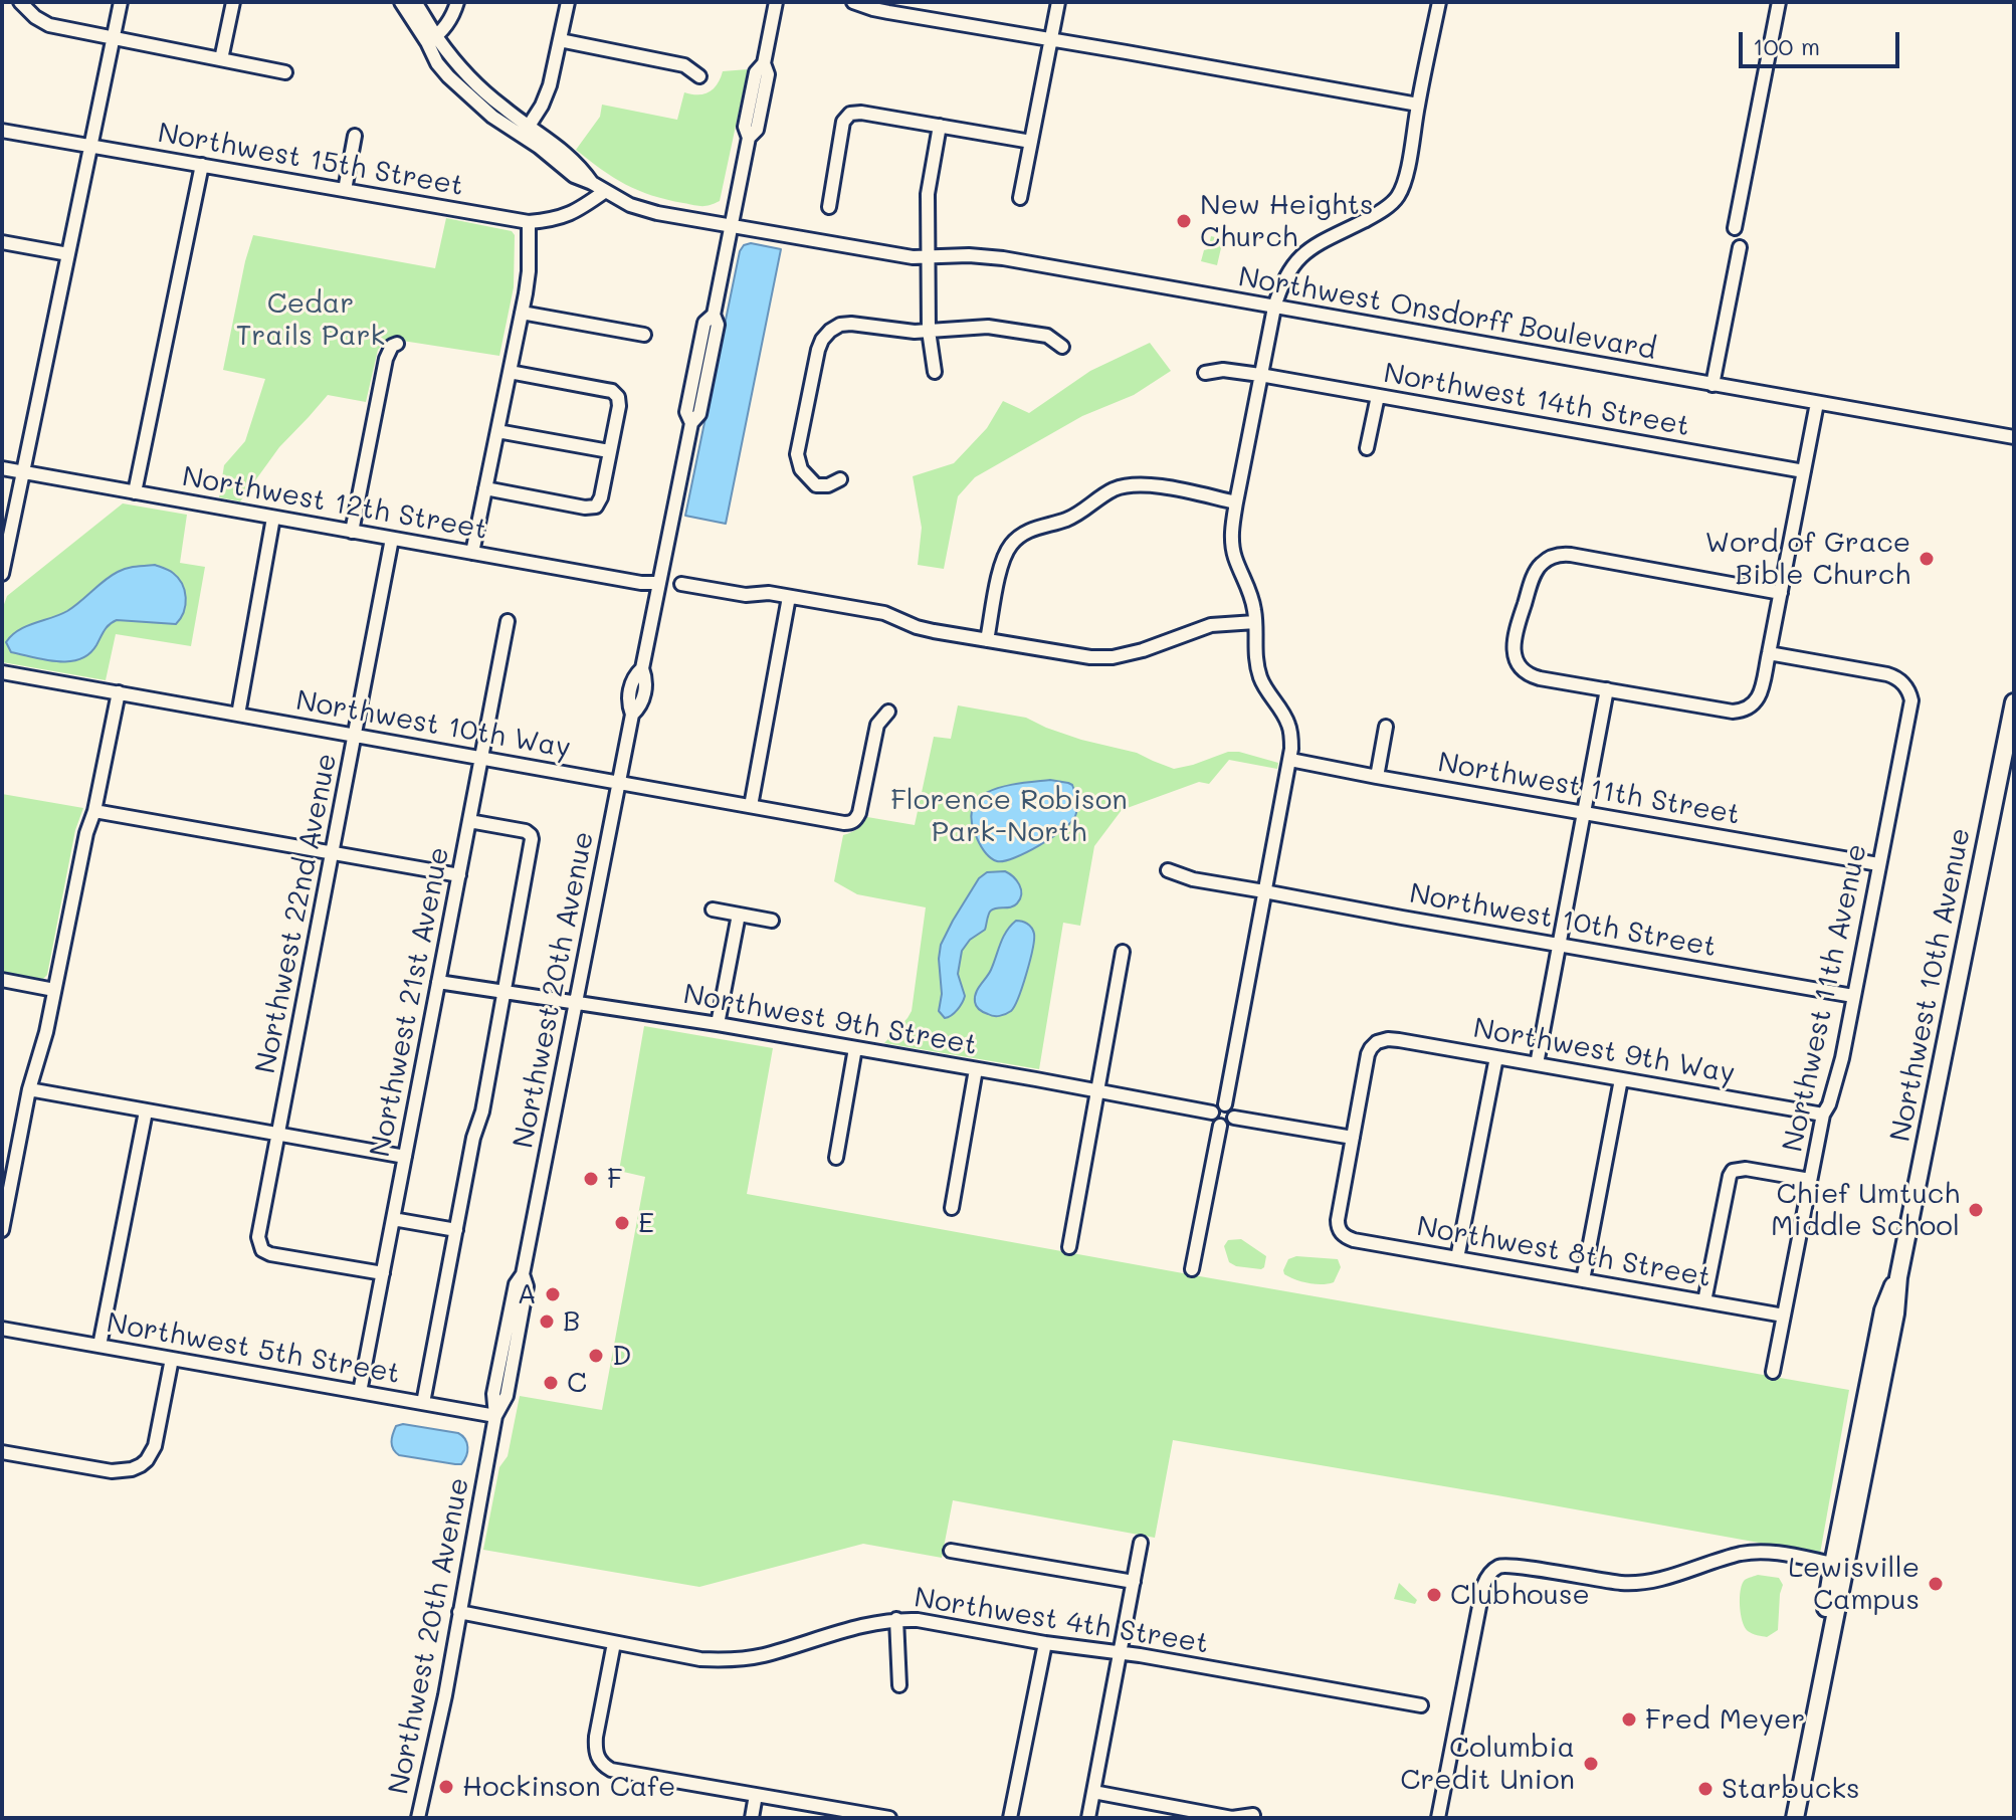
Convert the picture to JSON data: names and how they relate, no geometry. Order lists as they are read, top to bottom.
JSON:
{
  "streets": {
    "main road": ["Northwest 10th Avenue"],
    "street": [
      "Northwest 15th Street",
      "Northwest Onsdorff Boulevard",
      "Northwest 14th Street",
      "Northwest 12th Street",
      "Northwest 10th Way",
      "Northwest 11th Street",
      "Northwest 22nd Avenue",
      "Northwest 10th Street",
      "Northwest 20th Avenue",
      "Northwest 11th Avenue",
      "Northwest 21st Avenue",
      "Northwest 9th Street",
      "Northwest 9th Way",
      "Northwest 8th Street",
      "Northwest 5th Street",
      "Northwest 4th Street"
    ]
  },
  "crossings": [
    ["Northwest 15th Street", "Northwest Onsdorff Boulevard"],
    ["Northwest Onsdorff Boulevard", "Northwest 20th Avenue"],
    ["Northwest 12th Street", "Northwest 22nd Avenue"],
    ["Northwest 12th Street", "Northwest 20th Avenue"],
    ["Northwest 10th Way", "Northwest 22nd Avenue"],
    ["Northwest 10th Way", "Northwest 20th Avenue"],
    ["Northwest 10th Way", "Northwest 21st Avenue"],
    ["Northwest 11th Street", "Northwest 11th Avenue"],
    ["Northwest 22nd Avenue", "Northwest 21st Avenue"],
    ["Northwest 10th Street", "Northwest 11th Avenue"],
    ["Northwest 20th Avenue", "Northwest 9th Street"],
    ["Northwest 20th Avenue", "Northwest 5th Street"],
    ["Northwest 20th Avenue", "Northwest 4th Street"],
    ["Northwest 11th Avenue", "Northwest 9th Way"],
    ["Northwest 11th Avenue", "Northwest 8th Street"],
    ["Northwest 21st Avenue", "Northwest 9th Street"],
    ["Northwest 21st Avenue", "Northwest 5th Street"],
    ["Northwest 9th Way", "Northwest 8th Street"]
  ],
  "parks": ["Cedar Trails Park", "Florence Robison Park-North"],
  "places": [
    "New Heights Church",
    "Word of Grace Bible Church",
    "F",
    "Chief Umtuch Middle School",
    "E",
    "A",
    "B",
    "D",
    "C",
    "Lewisville Campus",
    "Clubhouse",
    "Fred Meyer",
    "Columbia Credit Union",
    "Hockinson Cafe",
    "Starbucks"
  ],
  "scale_bar": "100 m"
}
